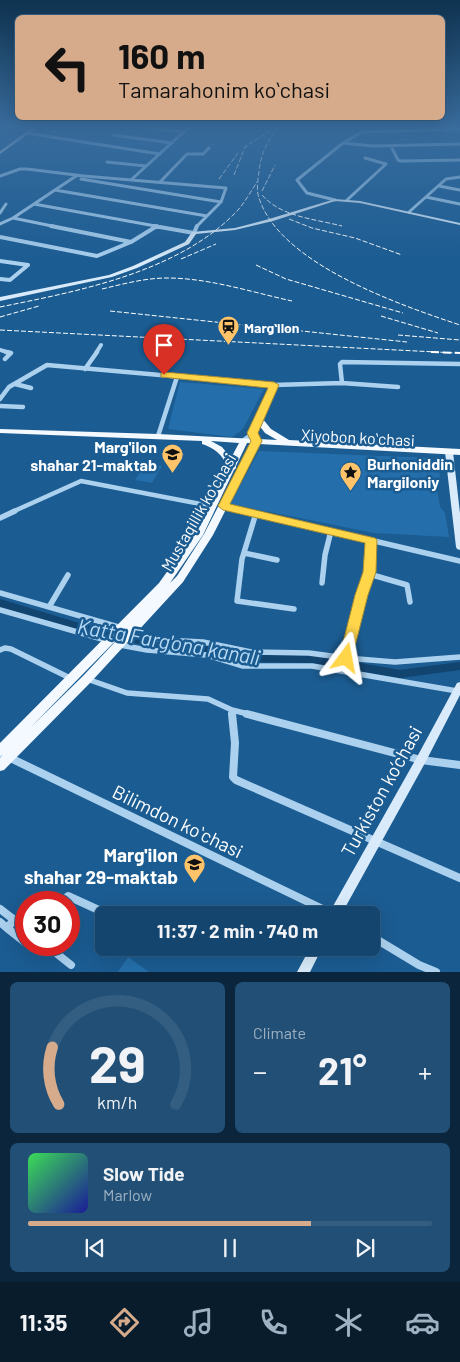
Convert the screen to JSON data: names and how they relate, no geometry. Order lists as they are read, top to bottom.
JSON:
{
  "streets": {
    "main road": ["Xiyobon koʻchasi", "Mustaqillik koʻchasi"],
    "street": ["Turkiston ko’chasi", "Bilimdon koʻchasi"]
  },
  "crossings": [
    ["Xiyobon koʻchasi", "Mustaqillik koʻchasi"],
    ["Mustaqillik koʻchasi", "Bilimdon koʻchasi"]
  ],
  "water": ["Katta Farg'ona kanali"],
  "places": {
    "station": ["Margʻilon"],
    "school or university": ["Marg'ilon shahar 21-maktab", "Marg'ilon shahar 29-maktab"],
    "place": ["Burhoniddin Margiloniy"]
  },
  "page": {
    "turn": ["160 m", "Tamarahonim koʻchasi"],
    "limit": "30",
    "trip": "11:37 · 2 min · 740 m",
    "tile": "Climate",
    "heat": ["−", "21°", "+"],
    "song": ["Slow Tide", "Marlow"],
    "tabs": "11:35",
    "gauge": ["29", "km/h"]
  }
}
